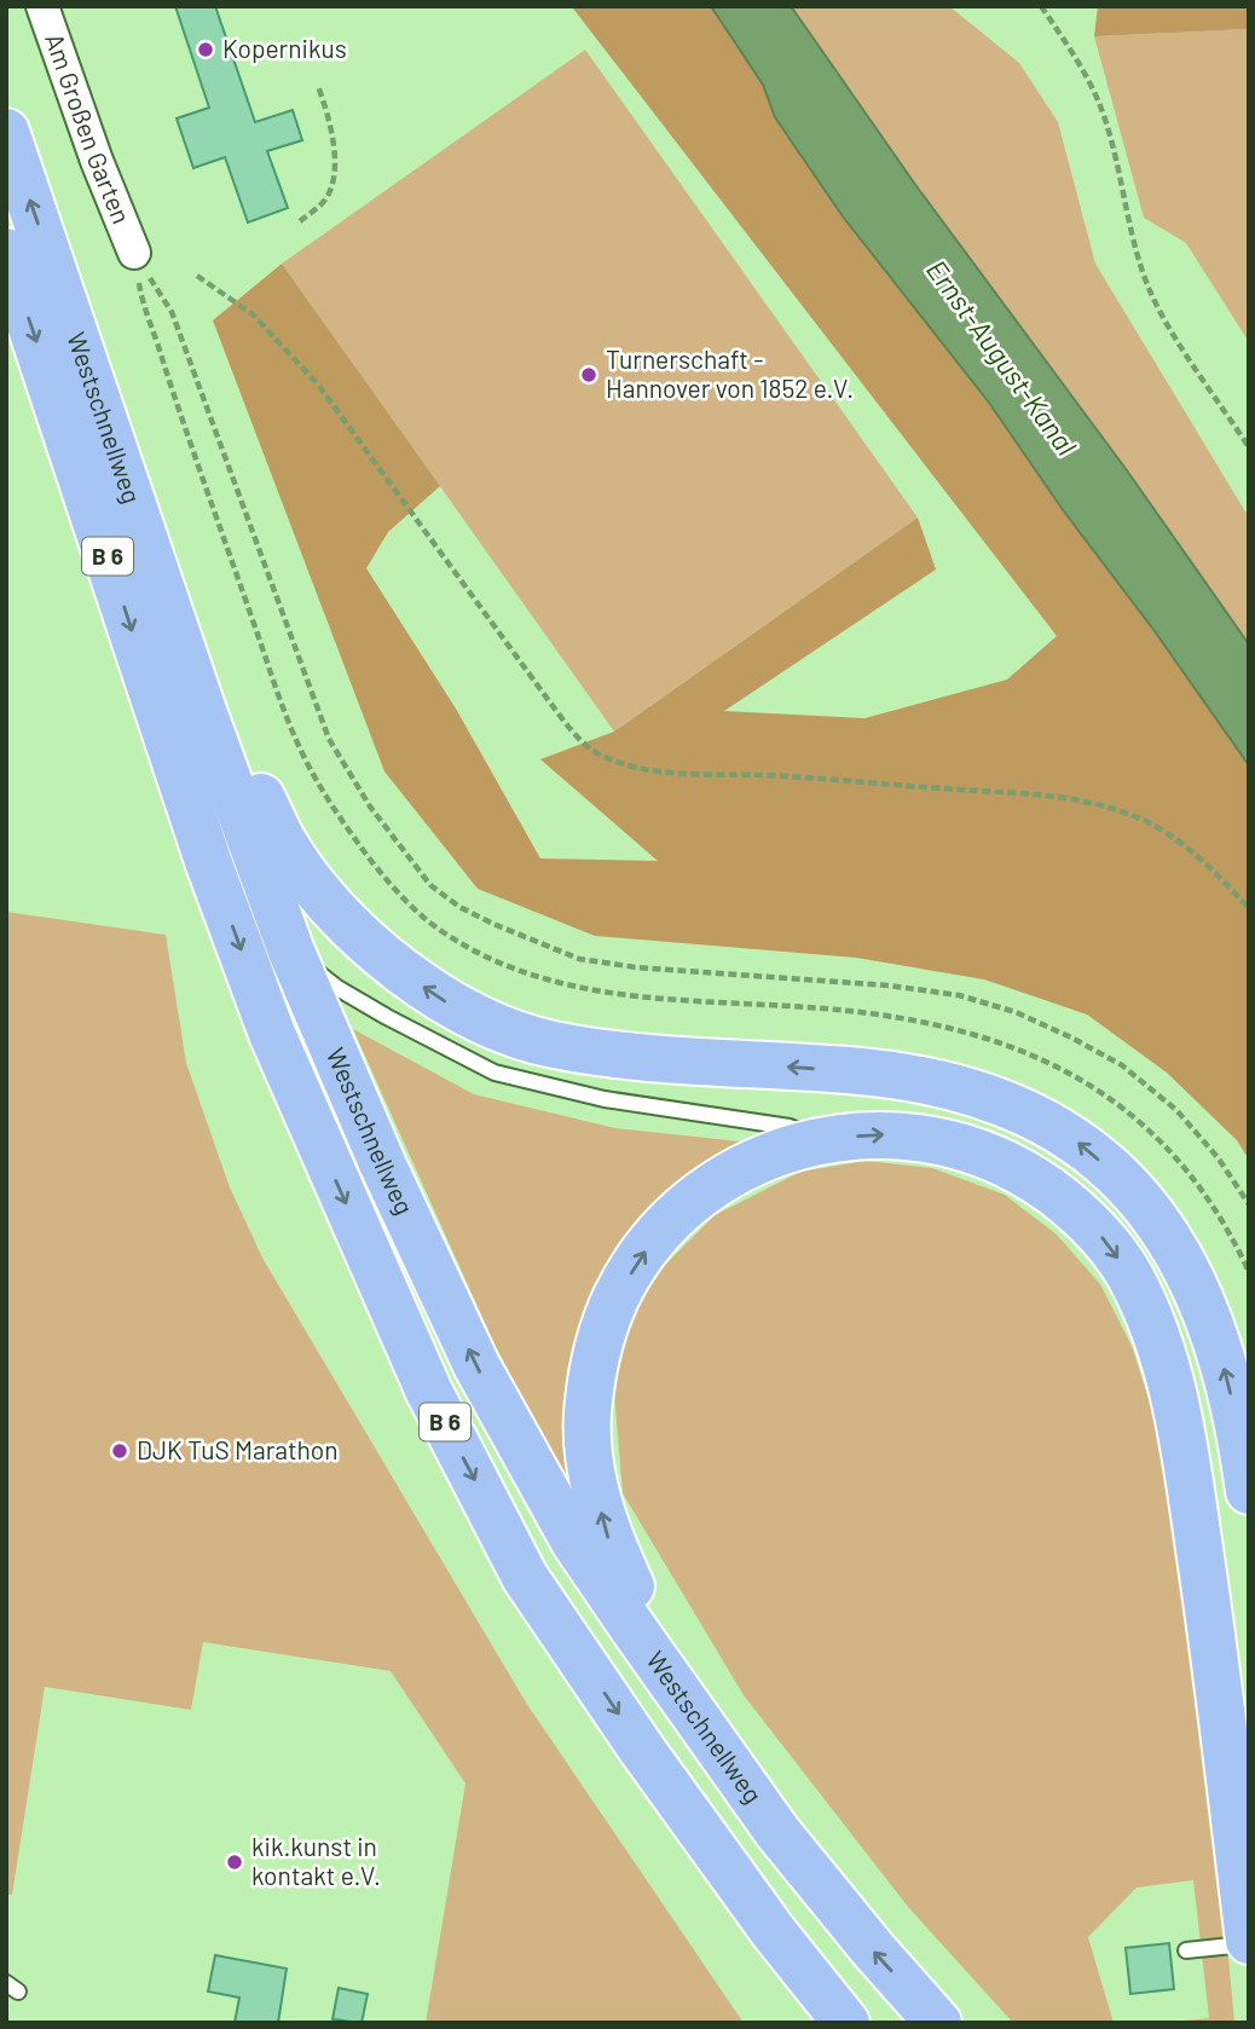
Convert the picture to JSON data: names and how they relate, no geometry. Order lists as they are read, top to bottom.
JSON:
{
  "streets": {
    "highway": ["Westschnellweg", "B 6"],
    "street": ["Am Großen Garten"]
  },
  "water": ["Ernst-August-Kanal"],
  "places": [
    "Kopernikus",
    "Turnerschaft - Hannover von 1852 e.V.",
    "DJK TuS Marathon",
    "kik.kunst in kontakt e.V."
  ]
}
